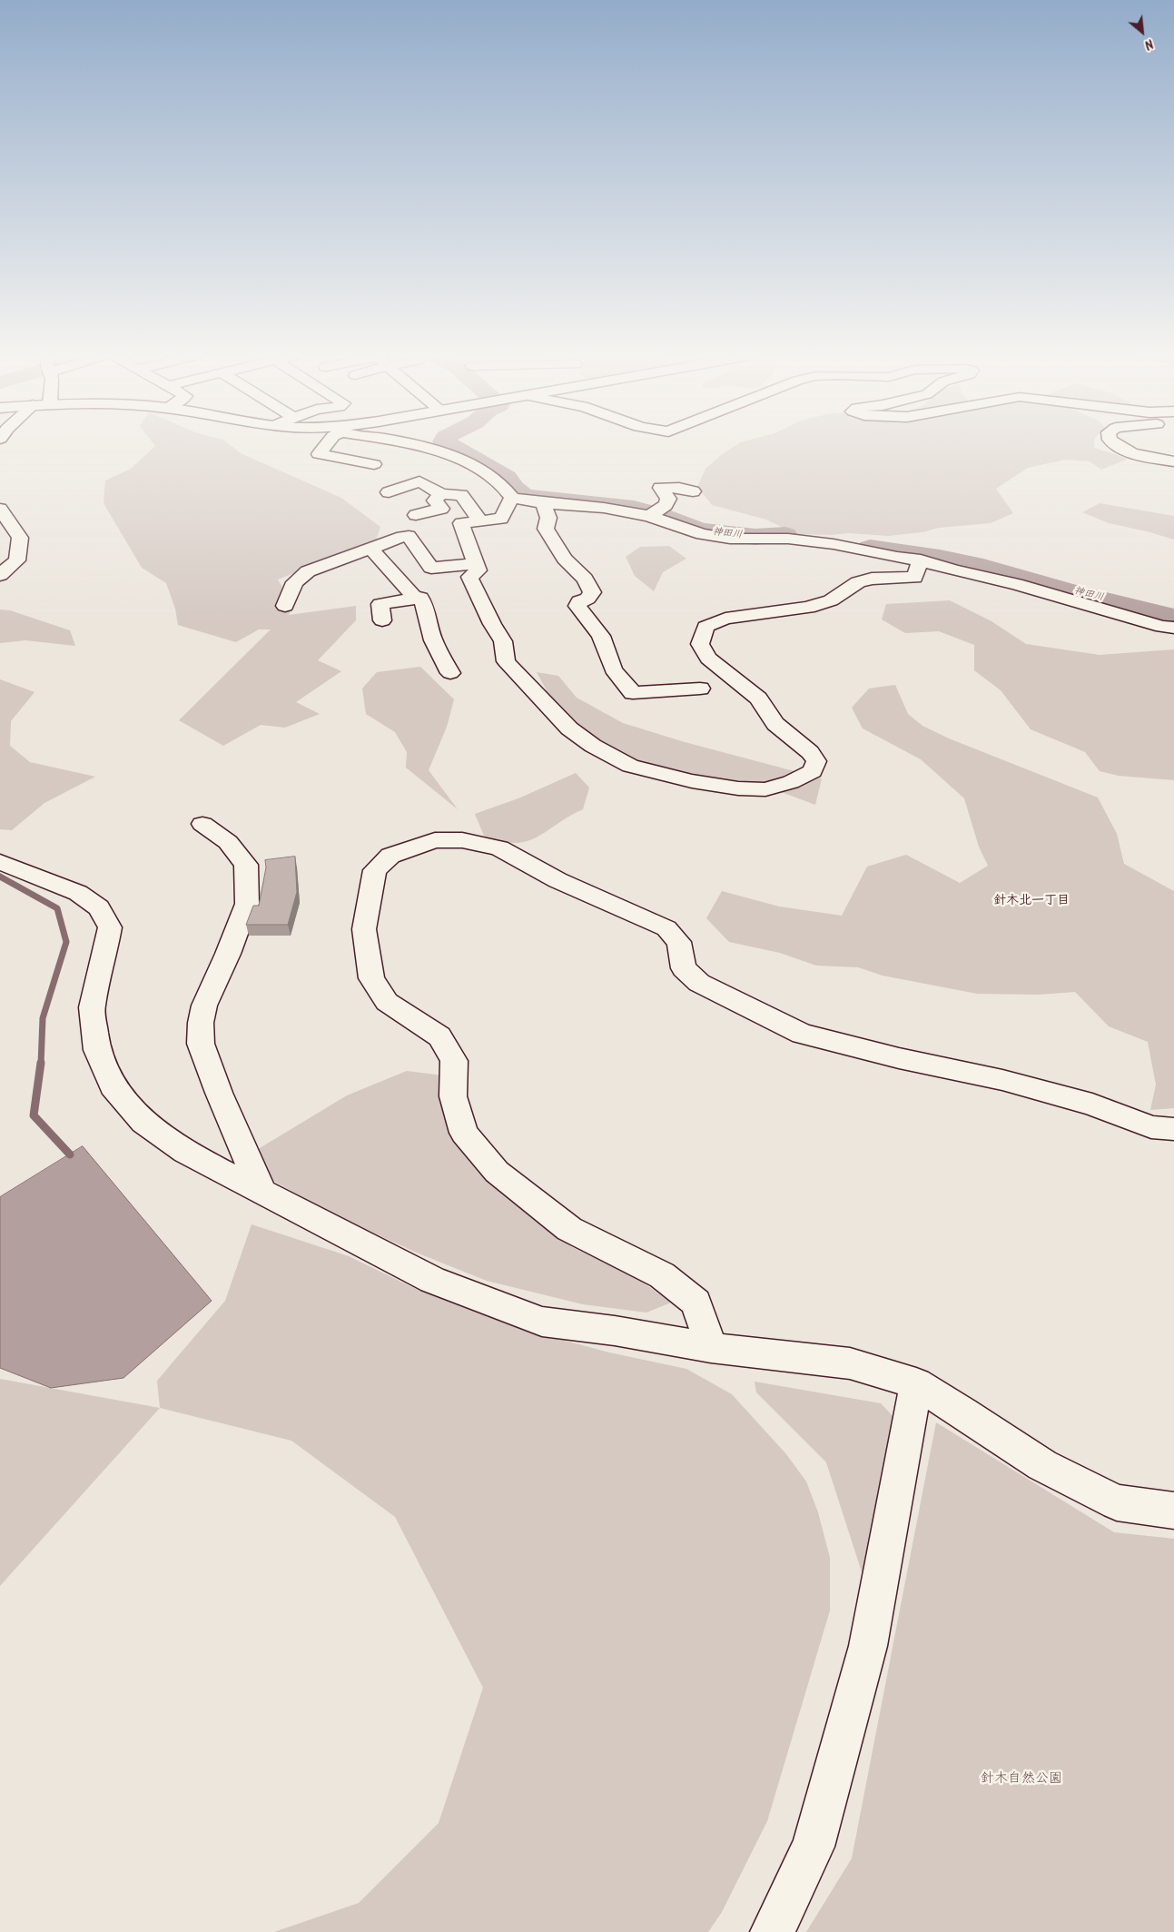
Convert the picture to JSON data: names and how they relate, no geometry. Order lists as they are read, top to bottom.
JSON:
{
  "districts": ["針木北一丁目"],
  "water": ["神田川"],
  "parks": ["針木自然公園"],
  "north": "bottom right"
}
